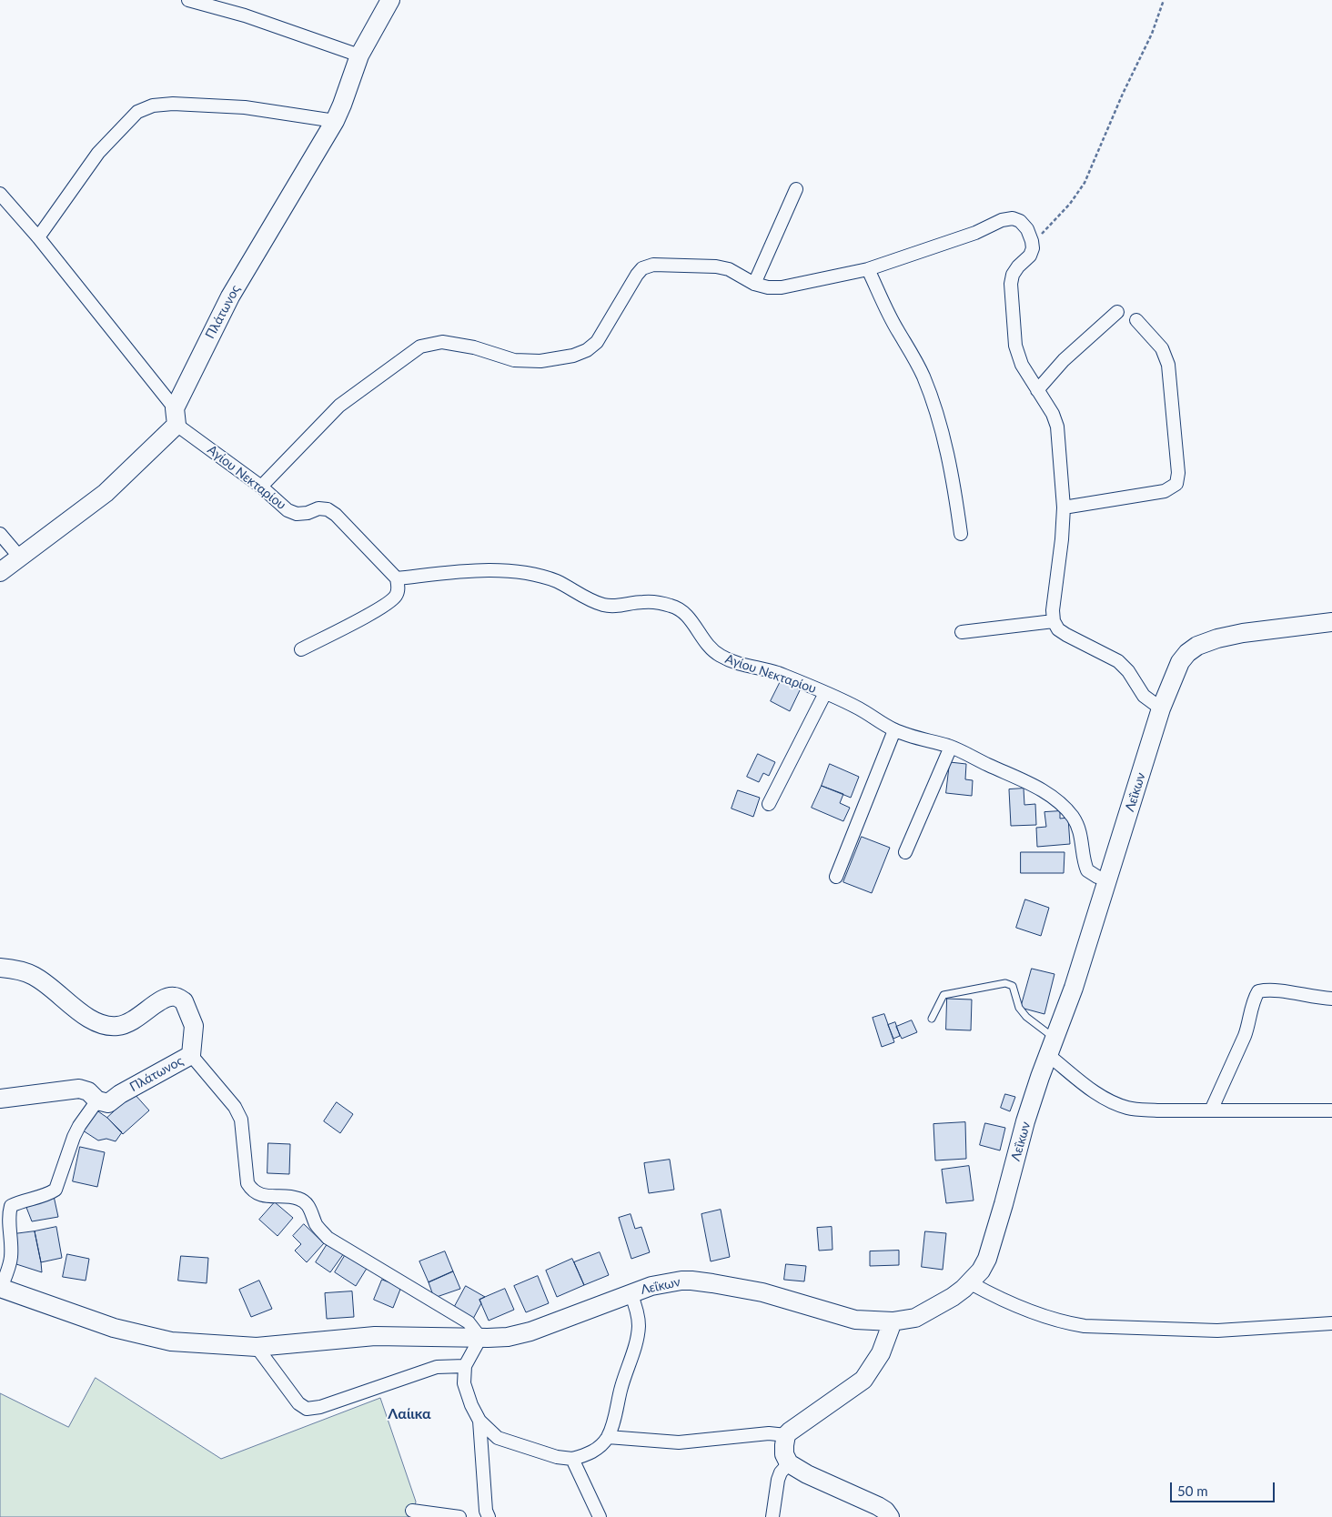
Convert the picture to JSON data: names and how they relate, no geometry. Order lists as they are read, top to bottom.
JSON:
{
  "streets": {
    "street": ["Πλάτωνος", "Αγίου Νεκταρίου", "Λεΐκων"]
  },
  "crossings": [
    ["Πλάτωνος", "Αγίου Νεκταρίου"],
    ["Αγίου Νεκταρίου", "Λεΐκων"]
  ],
  "districts": ["Λαίικα"],
  "scale_bar": "50 m"
}
